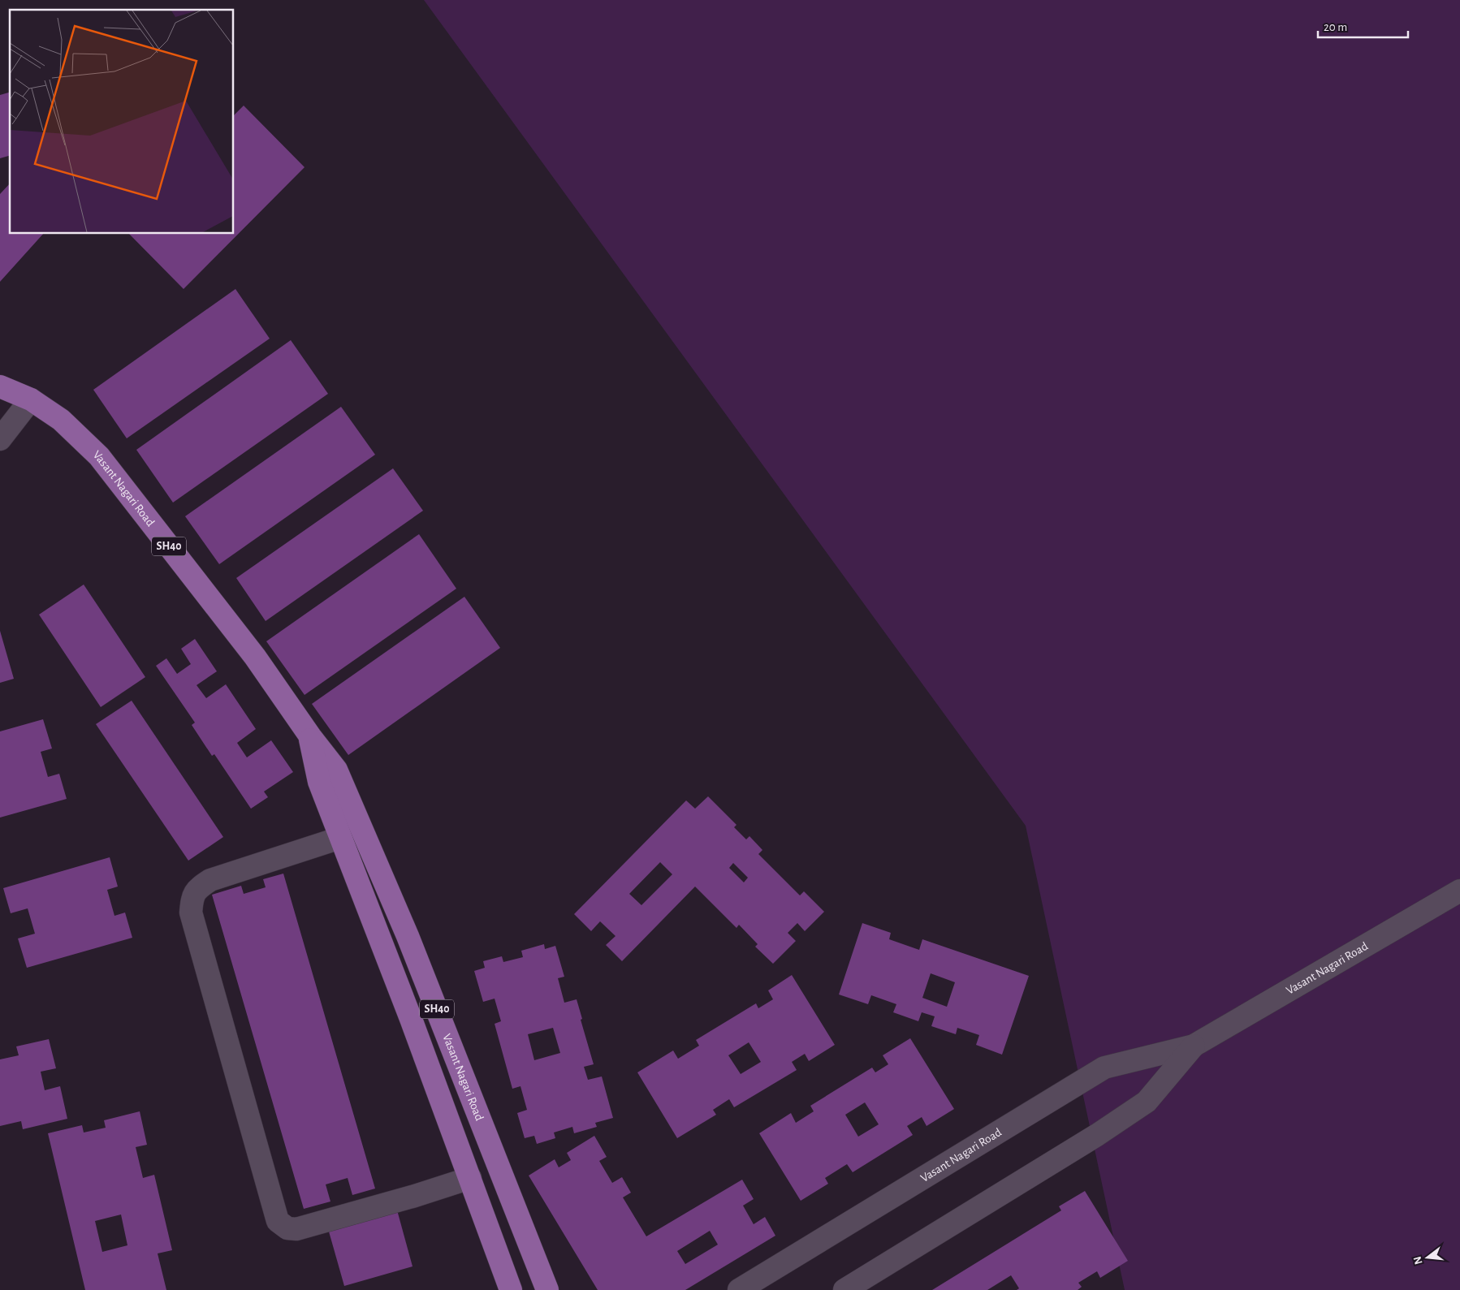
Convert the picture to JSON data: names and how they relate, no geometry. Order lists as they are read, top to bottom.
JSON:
{
  "streets": {
    "main road": ["Vasant Nagari Road", "SH40"]
  },
  "scale_bar": "20 m",
  "north": "left"
}
